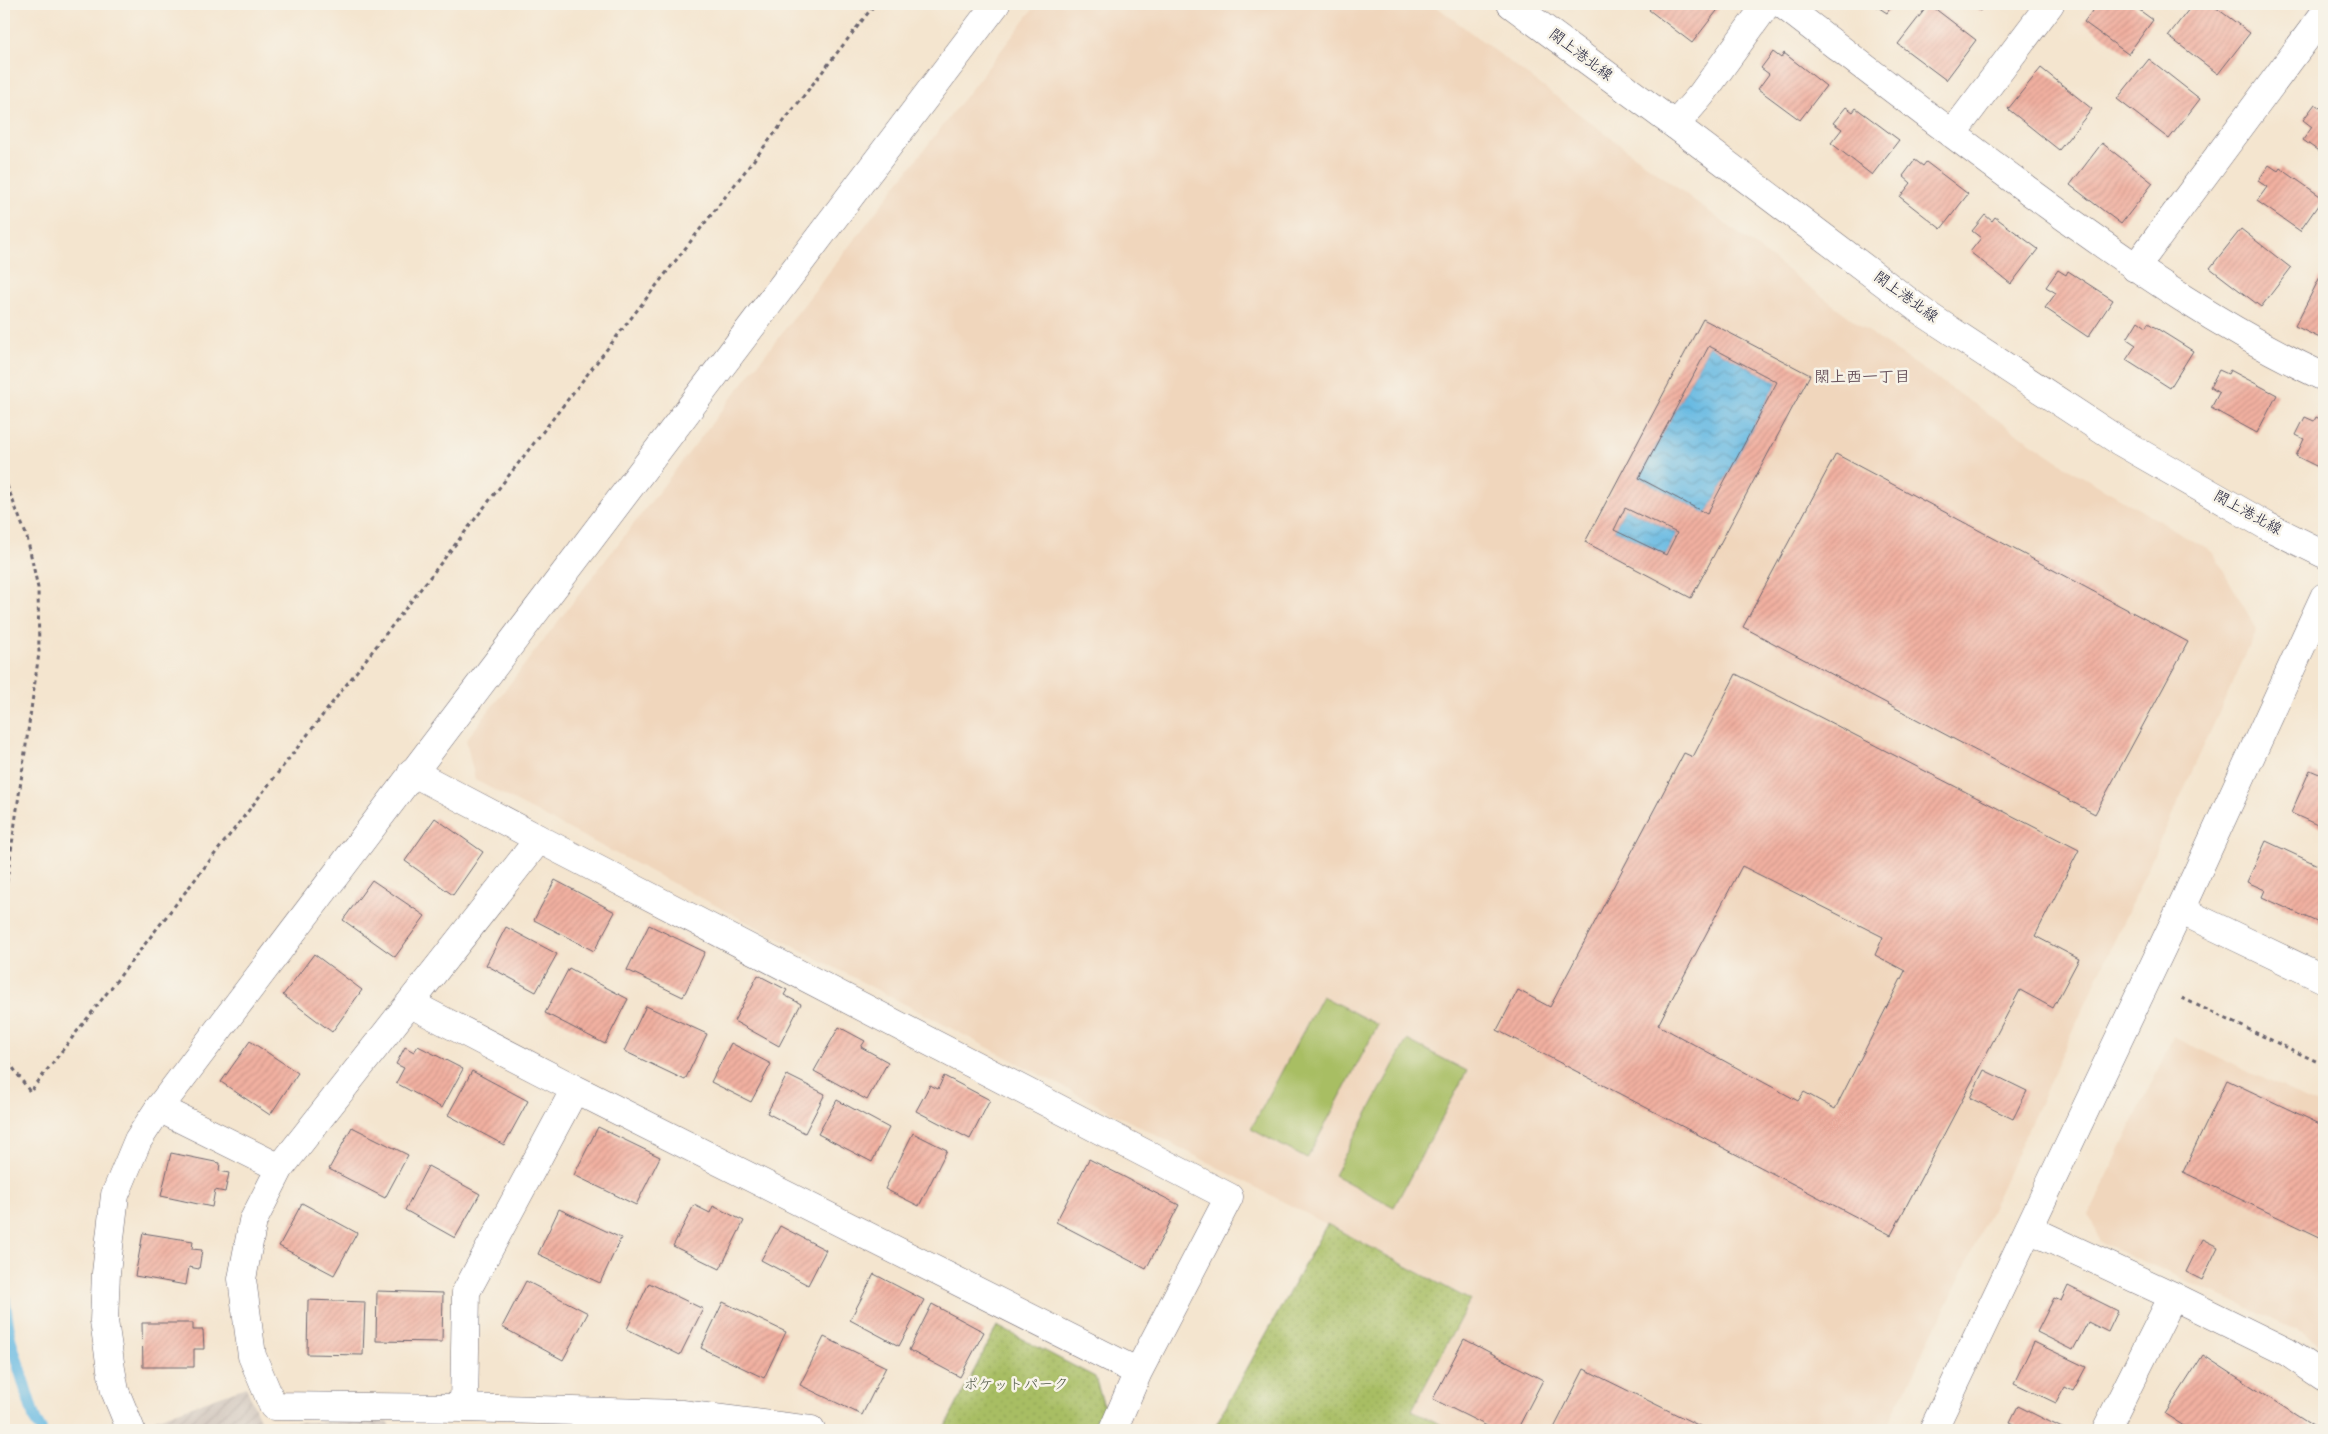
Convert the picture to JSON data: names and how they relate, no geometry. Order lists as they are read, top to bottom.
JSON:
{
  "streets": {
    "street": ["閖上港北線"]
  },
  "districts": ["閖上西一丁目"],
  "parks": ["ポケットパーク"]
}
